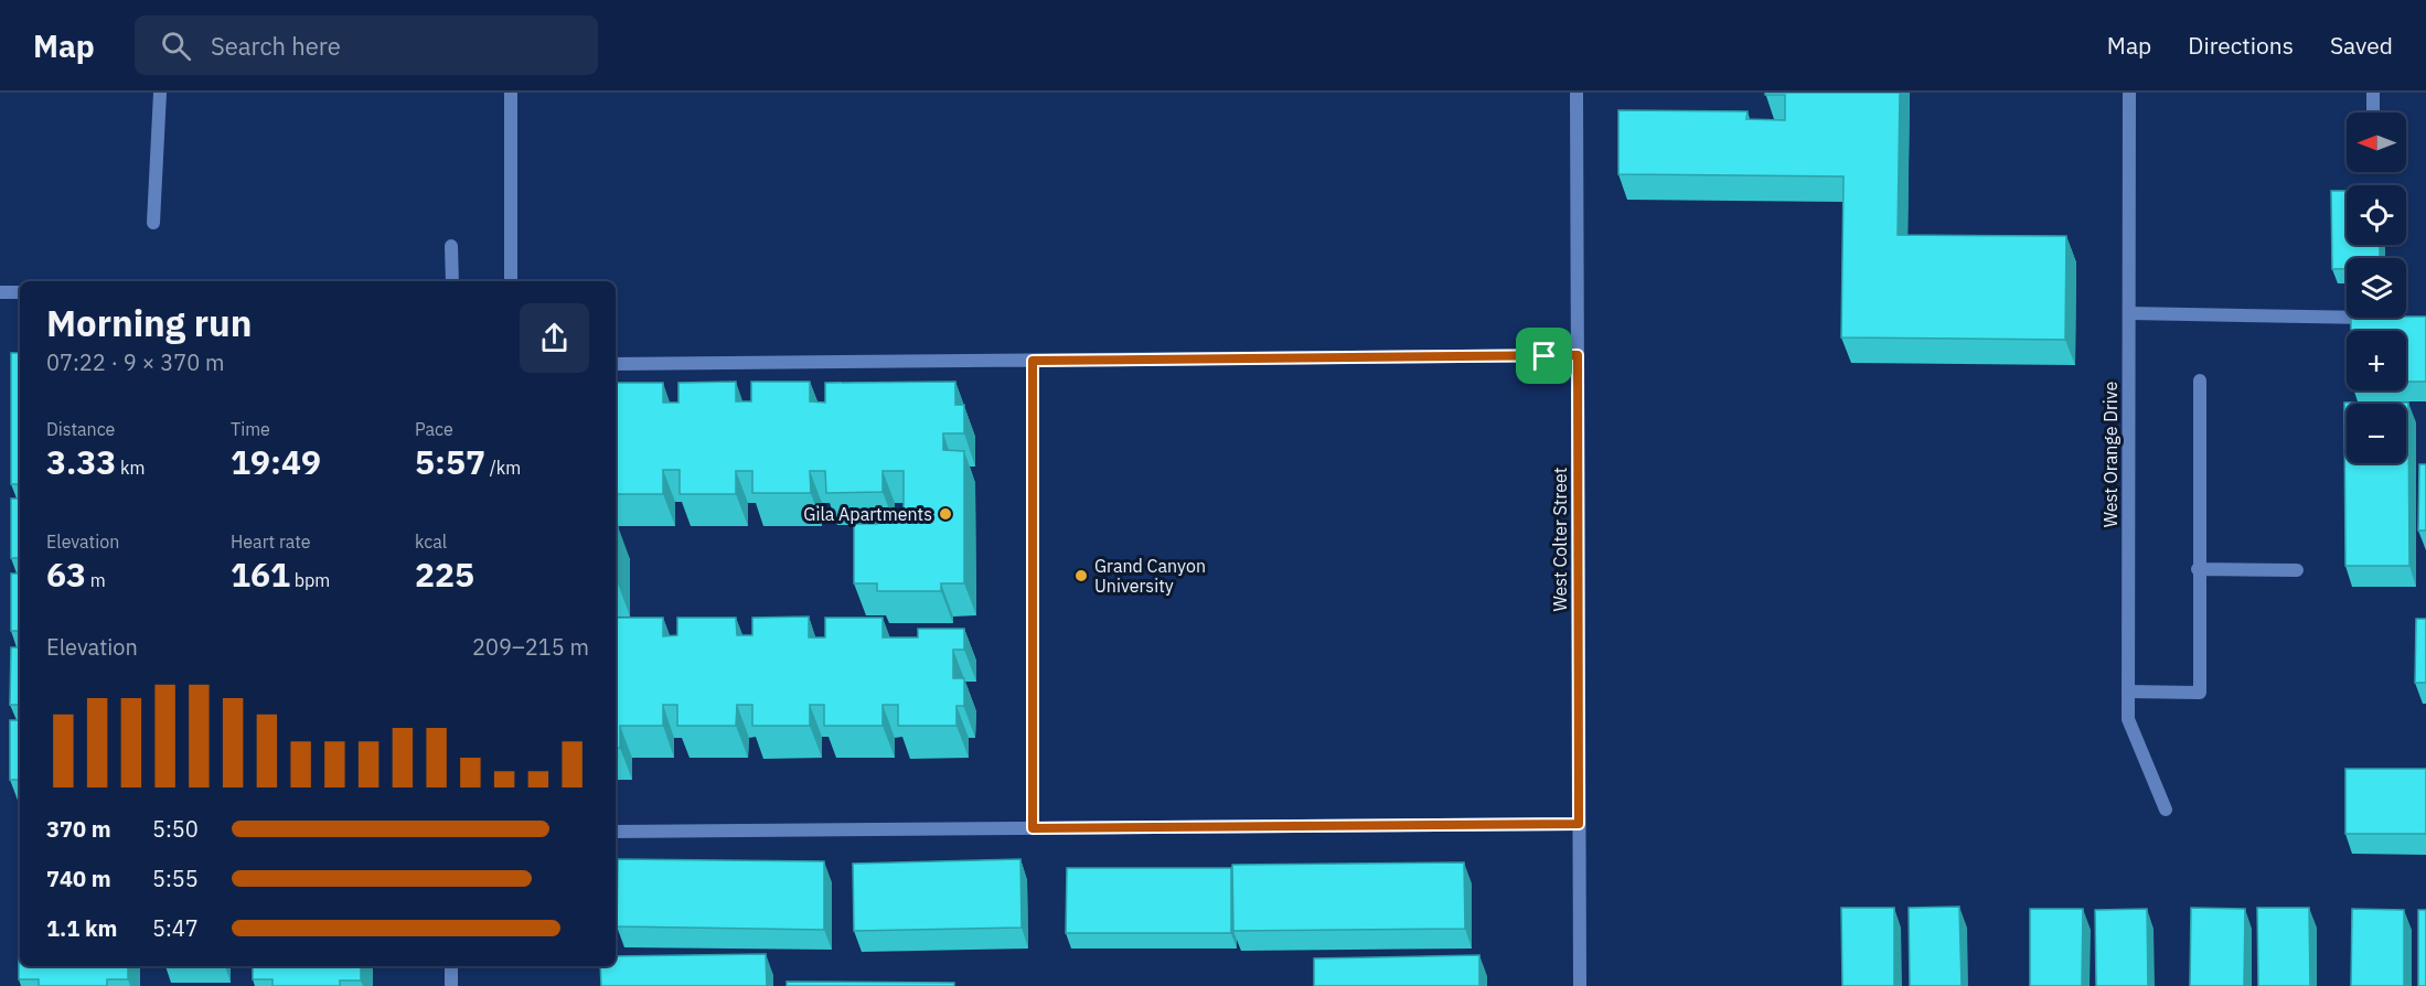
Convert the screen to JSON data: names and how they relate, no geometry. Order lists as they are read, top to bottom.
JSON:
{
  "streets": {
    "street": ["West Orange Drive", "West Colter Street"]
  },
  "places": ["Gila Apartments", "Grand Canyon University"],
  "north": "left",
  "page": {
    "header": "Map",
    "search": "Search here",
    "nav": ["Map", "Directions", "Saved"],
    "map_buttons": ["+", "−"],
    "heading": ["Morning run", "07:22 · 9 × 370 m"],
    "stats": [
      ["Distance", "3.33 km"],
      ["Time", "19:49"],
      ["Pace", "5:57 /km"],
      ["Elevation", "63 m"],
      ["Heart rate", "161 bpm"],
      ["kcal", "225"]
    ],
    "chart": ["Elevation", "209–215 m"],
    "list": [
      {
        "name": "370 m",
        "note": "5:50"
      },
      {
        "name": "740 m",
        "note": "5:55"
      },
      {
        "name": "1.1 km",
        "note": "5:47"
      }
    ]
  }
}
